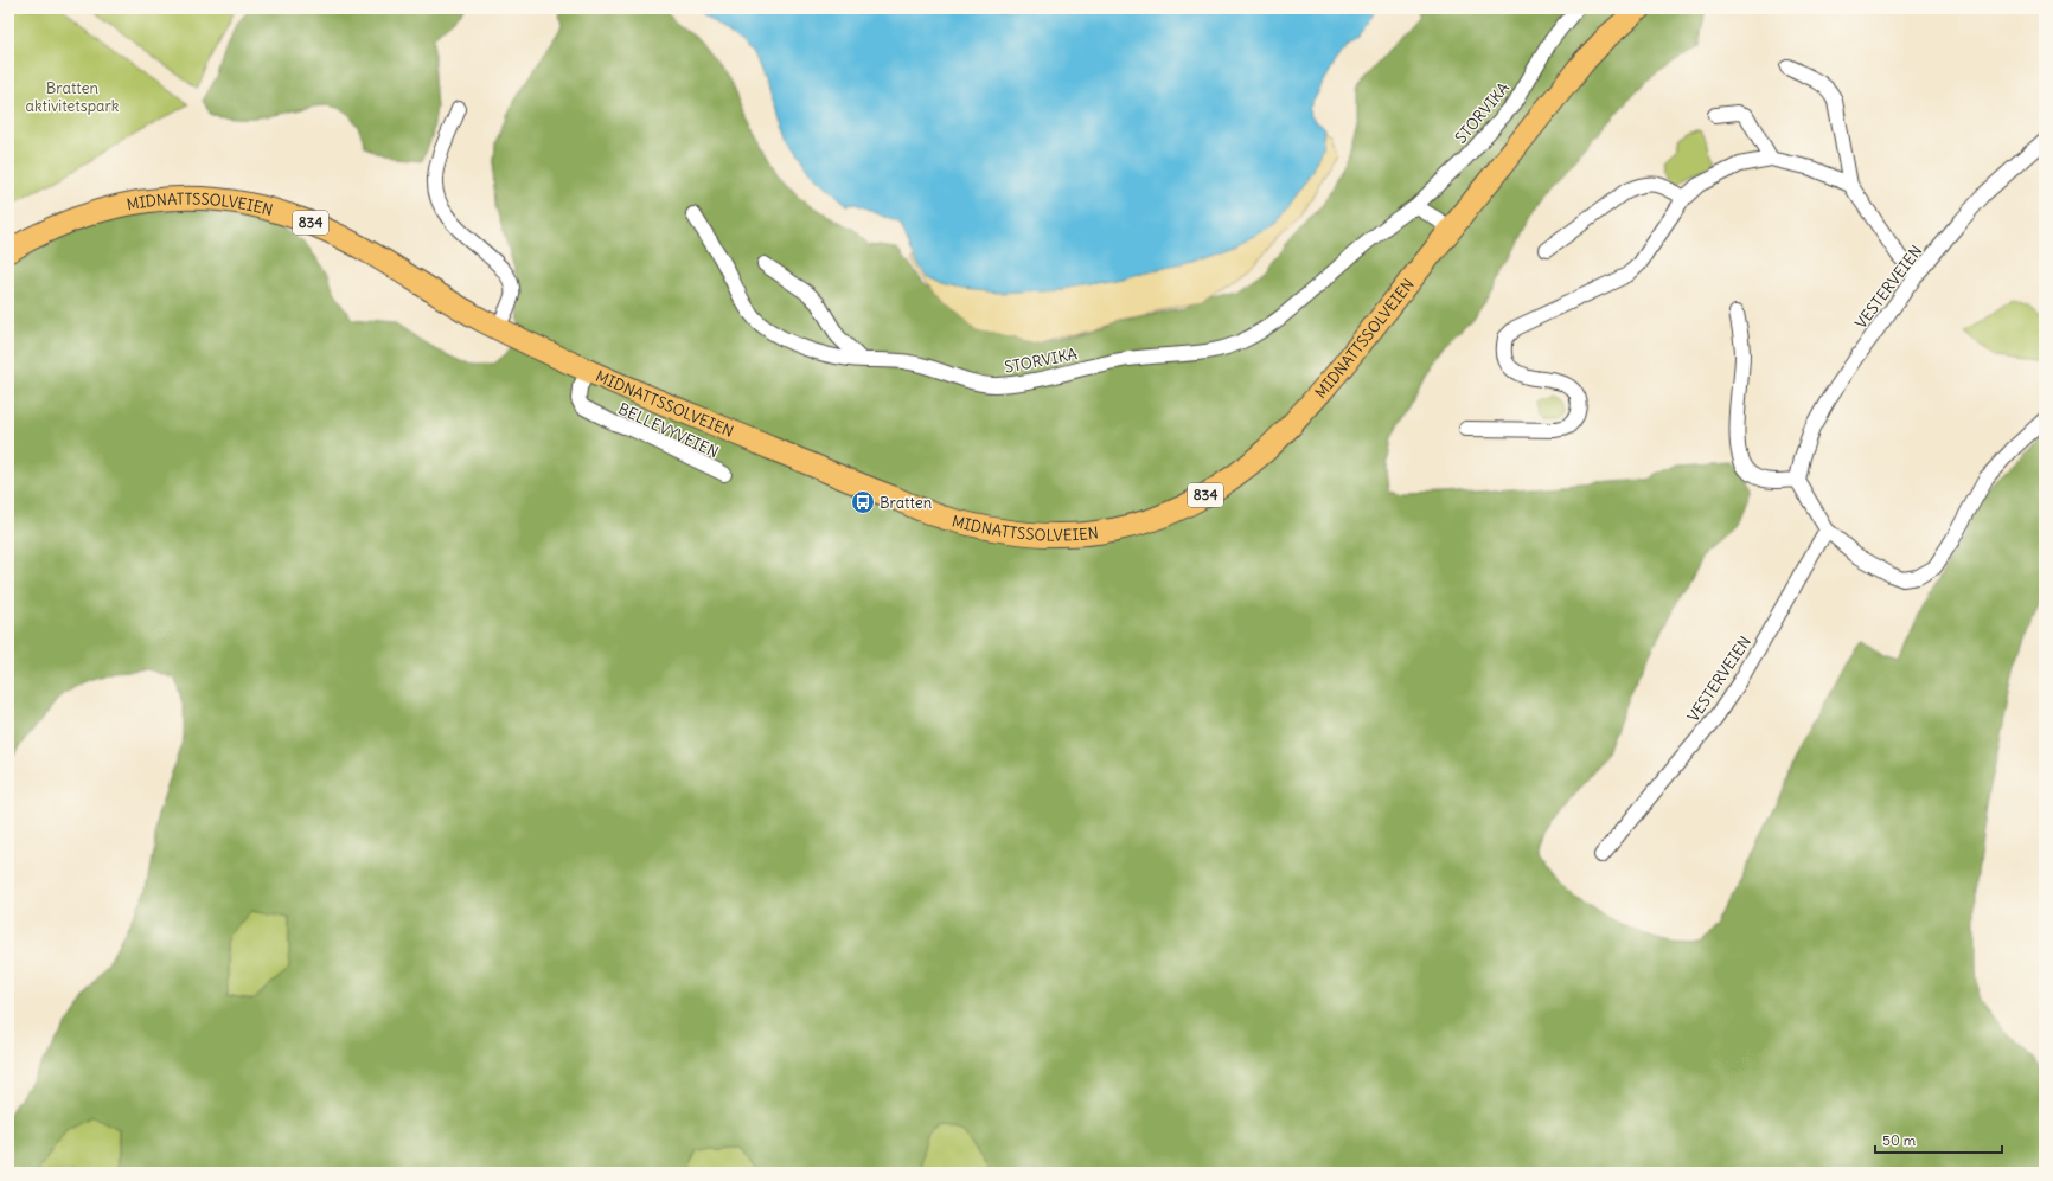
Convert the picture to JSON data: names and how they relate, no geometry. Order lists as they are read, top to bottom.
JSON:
{
  "streets": {
    "main road": ["MIDNATTSSOLVEIEN", "834"],
    "street": ["STORVIKA", "VESTERVEIEN", "BELLEVYVEIEN"]
  },
  "crossings": [
    ["MIDNATTSSOLVEIEN", "BELLEVYVEIEN"]
  ],
  "parks": ["Bratten aktivitetspark"],
  "places": {
    "bus stop": ["Bratten"]
  },
  "scale_bar": "50 m"
}
